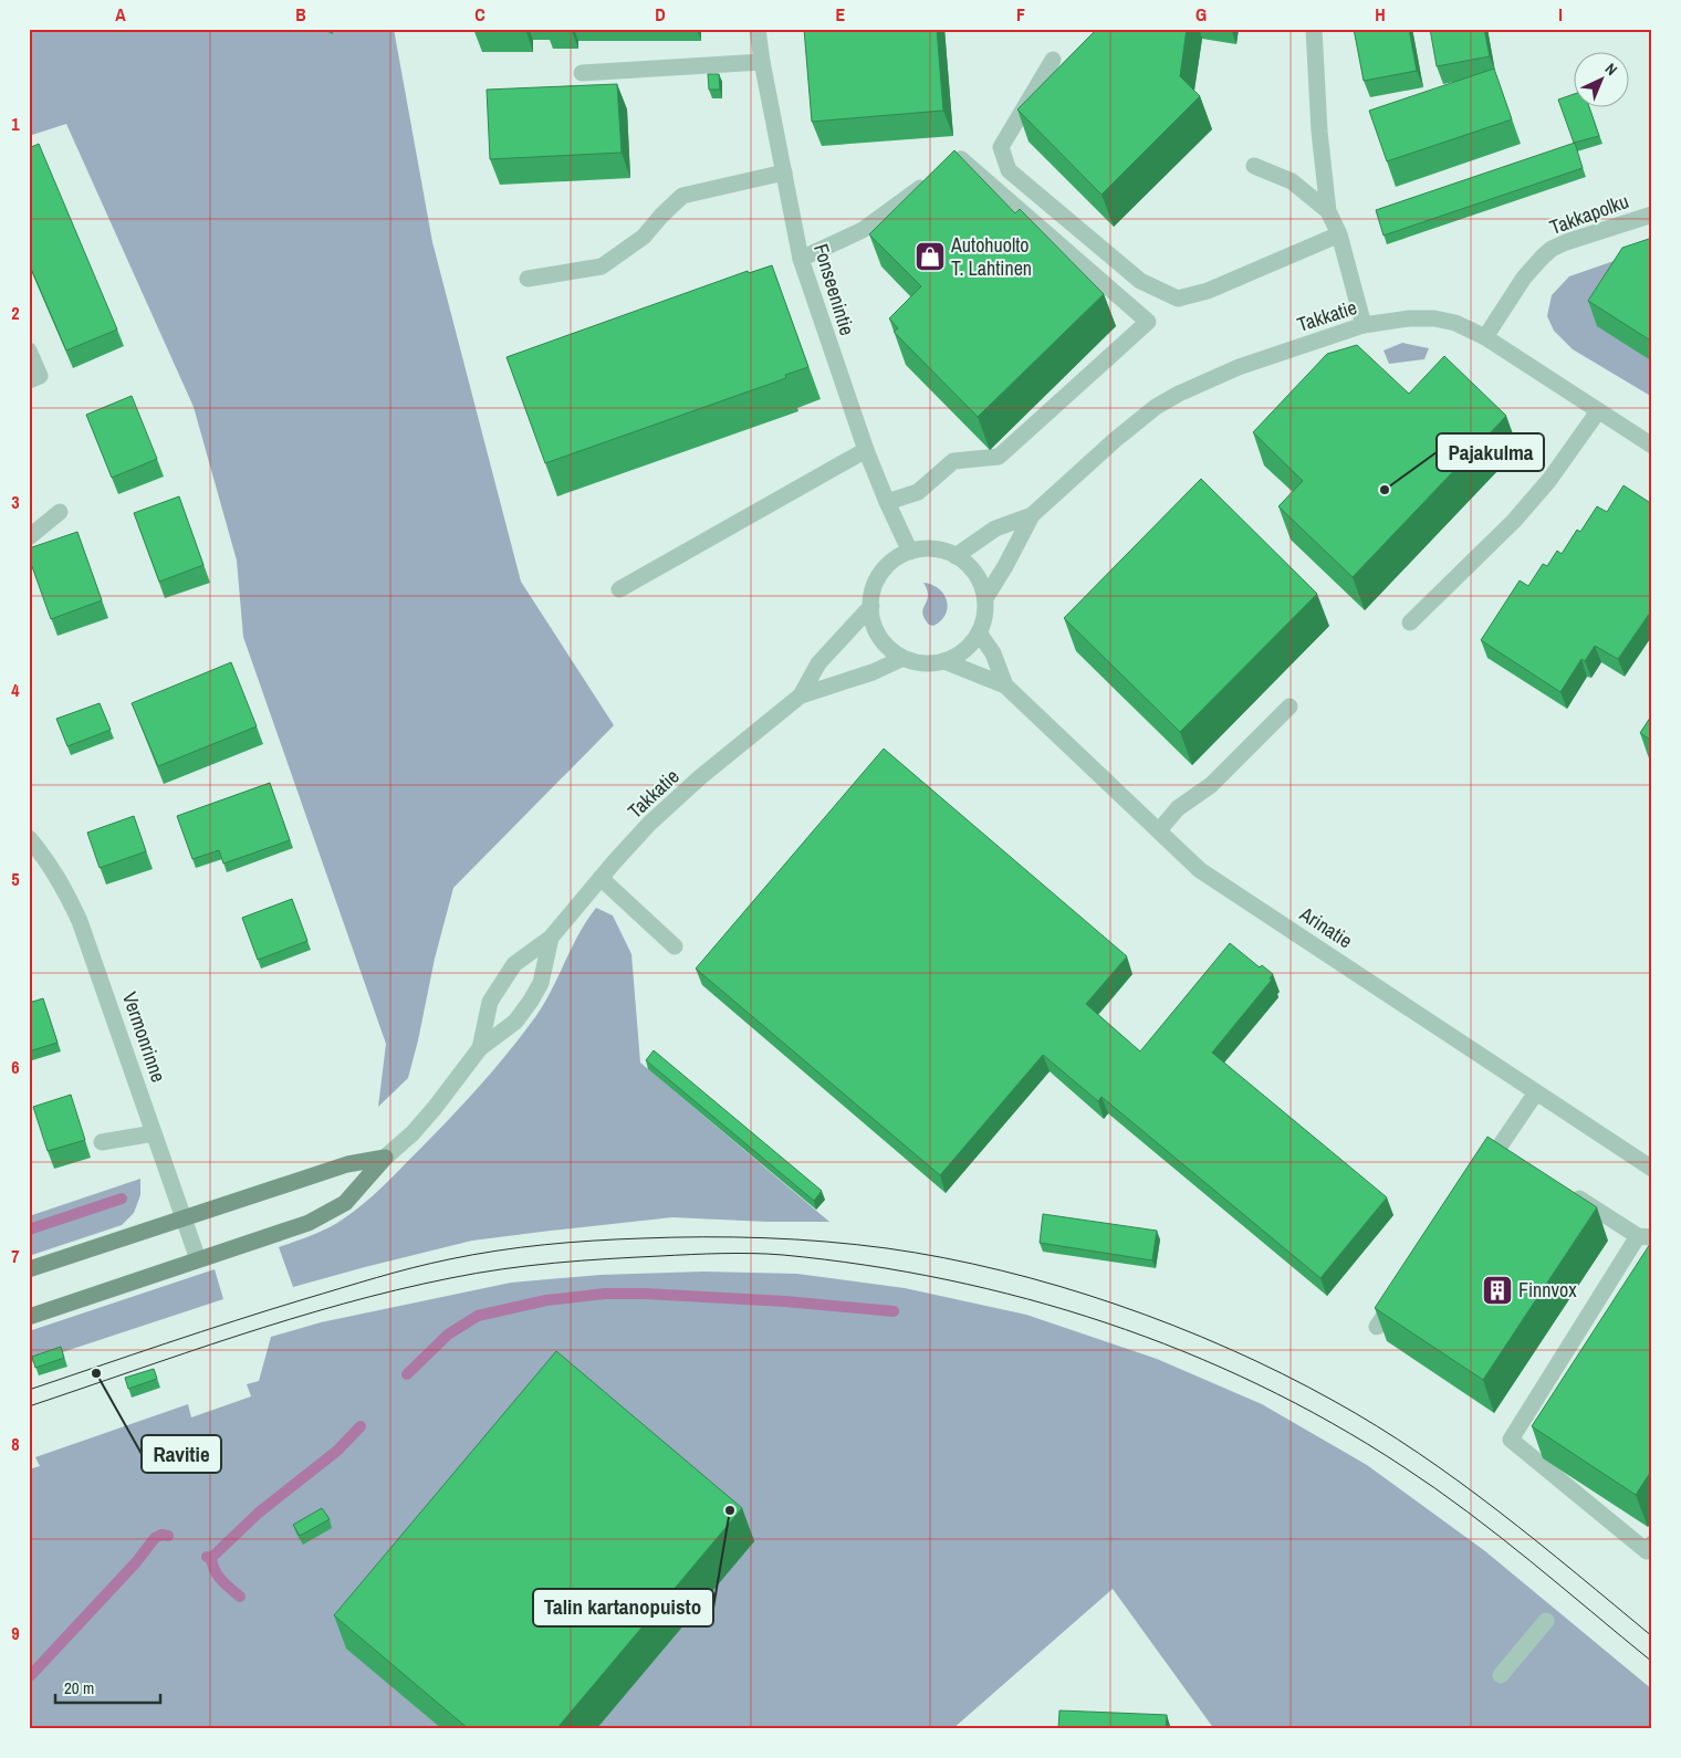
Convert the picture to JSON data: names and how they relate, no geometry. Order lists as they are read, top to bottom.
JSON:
{
  "streets": {
    "street": [
      "Takkapolku",
      "Fonseenintie",
      "Takkatie",
      "Arinatie",
      "Vermonrinne"
    ]
  },
  "crossings": [
    ["Takkapolku", "Takkatie"],
    ["Fonseenintie", "Takkatie"],
    ["Fonseenintie", "Arinatie"],
    ["Takkatie", "Arinatie"]
  ],
  "places": {
    "shop": ["Autohuolto T. Lahtinen"],
    "other": ["Pajakulma", "Ravitie", "Talin kartanopuisto"],
    "building": ["Finnvox"]
  },
  "scale_bar": "20 m",
  "north": "top right",
  "grid": {
    "columns": [
      "A",
      "B",
      "C",
      "D",
      "E",
      "F",
      "G",
      "H",
      "I"
    ],
    "rows": [
      "1",
      "2",
      "3",
      "4",
      "5",
      "6",
      "7",
      "8",
      "9"
    ]
  }
}
